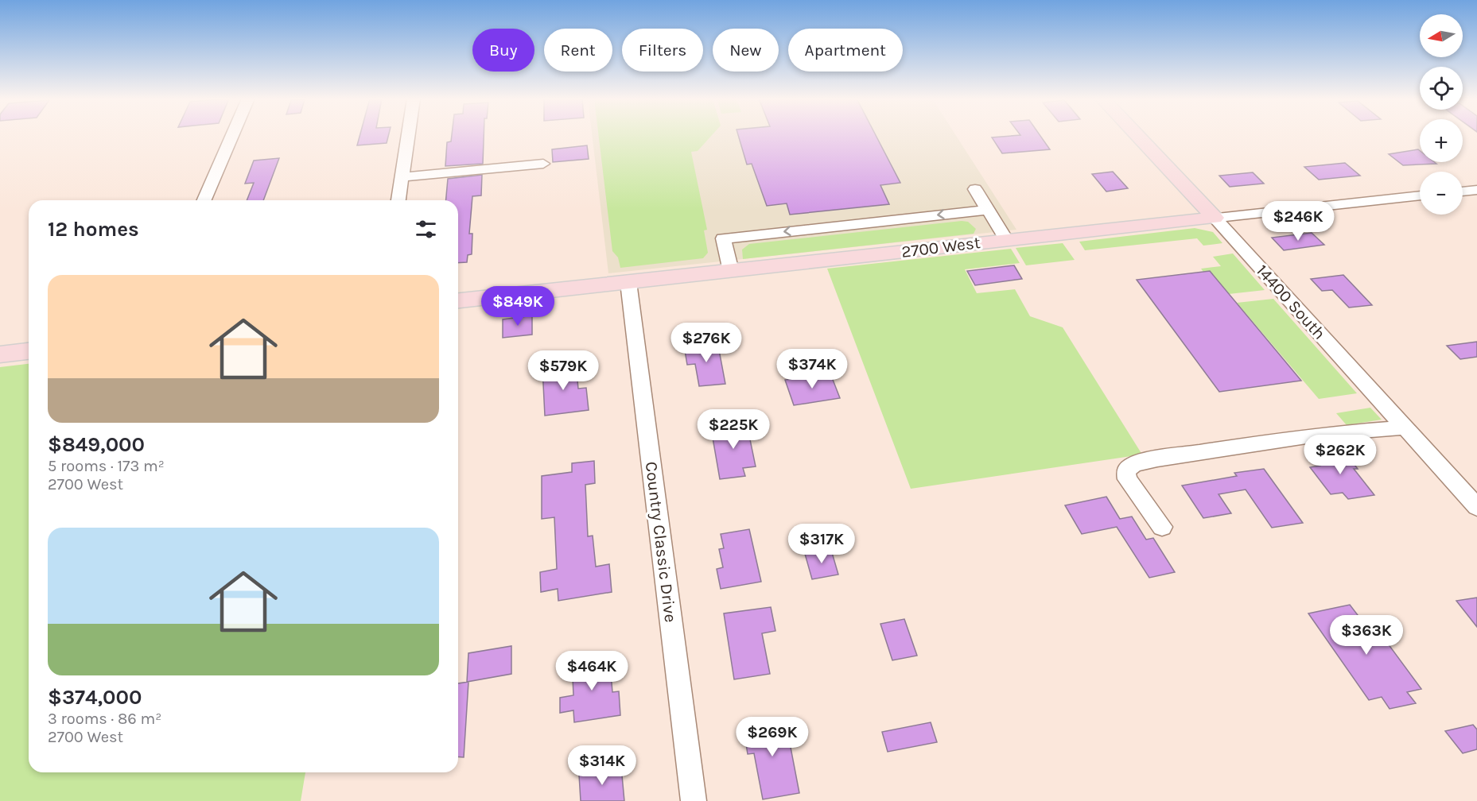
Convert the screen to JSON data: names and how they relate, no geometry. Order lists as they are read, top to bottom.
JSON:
{
  "streets": {
    "main road": ["2700 West", "14400 South"],
    "street": ["Country Classic Drive"]
  },
  "crossings": [
    ["2700 West", "14400 South"],
    ["2700 West", "Country Classic Drive"]
  ],
  "north": "left",
  "page": {
    "map_buttons": ["+", "−"],
    "chip": [
      "Buy",
      "Rent",
      "Filters",
      "New",
      "Apartment"
    ],
    "heading": "12 homes",
    "price": [
      "$246K",
      "$849K",
      "$276K",
      "$374K",
      "$579K",
      "$225K",
      "$262K",
      "$317K",
      "$363K",
      "$464K",
      "$269K",
      "$314K"
    ],
    "list": [
      {
        "name": "$849,000",
        "note": "5 rooms · 173 m² · 2700 West"
      },
      {
        "name": "$374,000",
        "note": "3 rooms · 86 m² · 2700 West"
      }
    ]
  }
}
